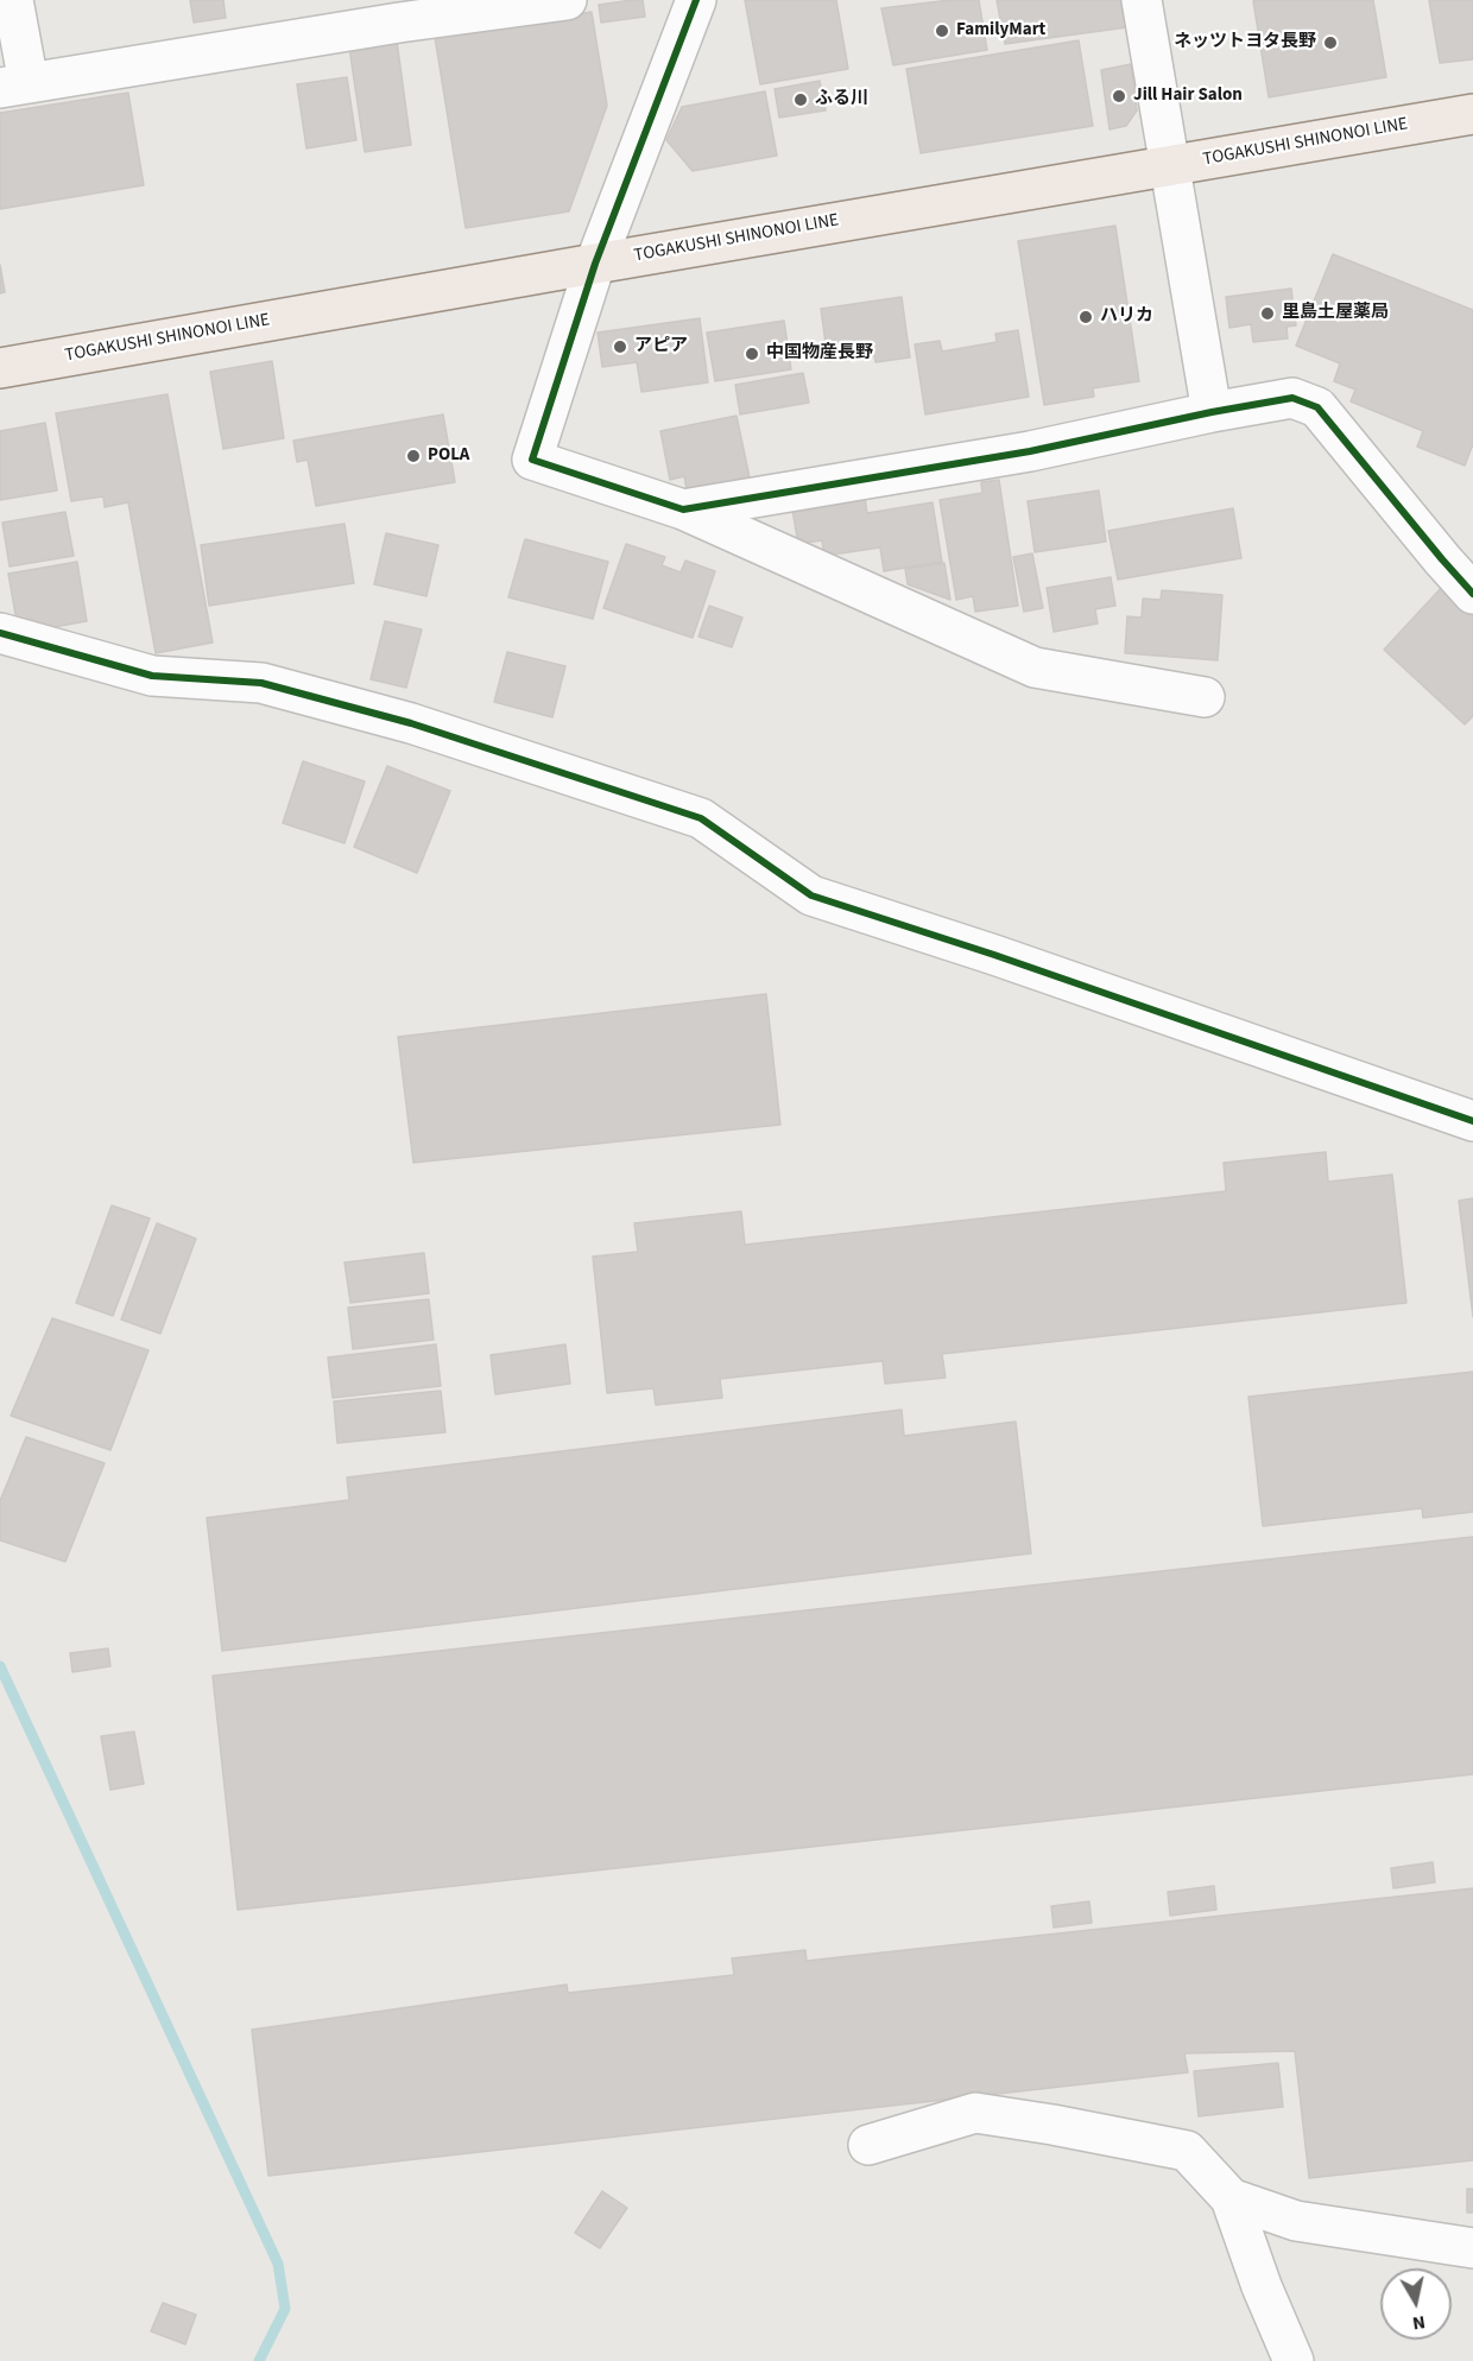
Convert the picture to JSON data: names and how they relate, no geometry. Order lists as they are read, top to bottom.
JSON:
{
  "streets": {
    "main road": ["TOGAKUSHI SHINONOI LINE"]
  },
  "places": [
    "FamilyMart",
    "ネッツトヨタ長野",
    "Jill Hair Salon",
    "ふる川",
    "里島土屋薬局",
    "ハリカ",
    "アピア",
    "中国物産長野",
    "POLA"
  ],
  "north": "bottom"
}
